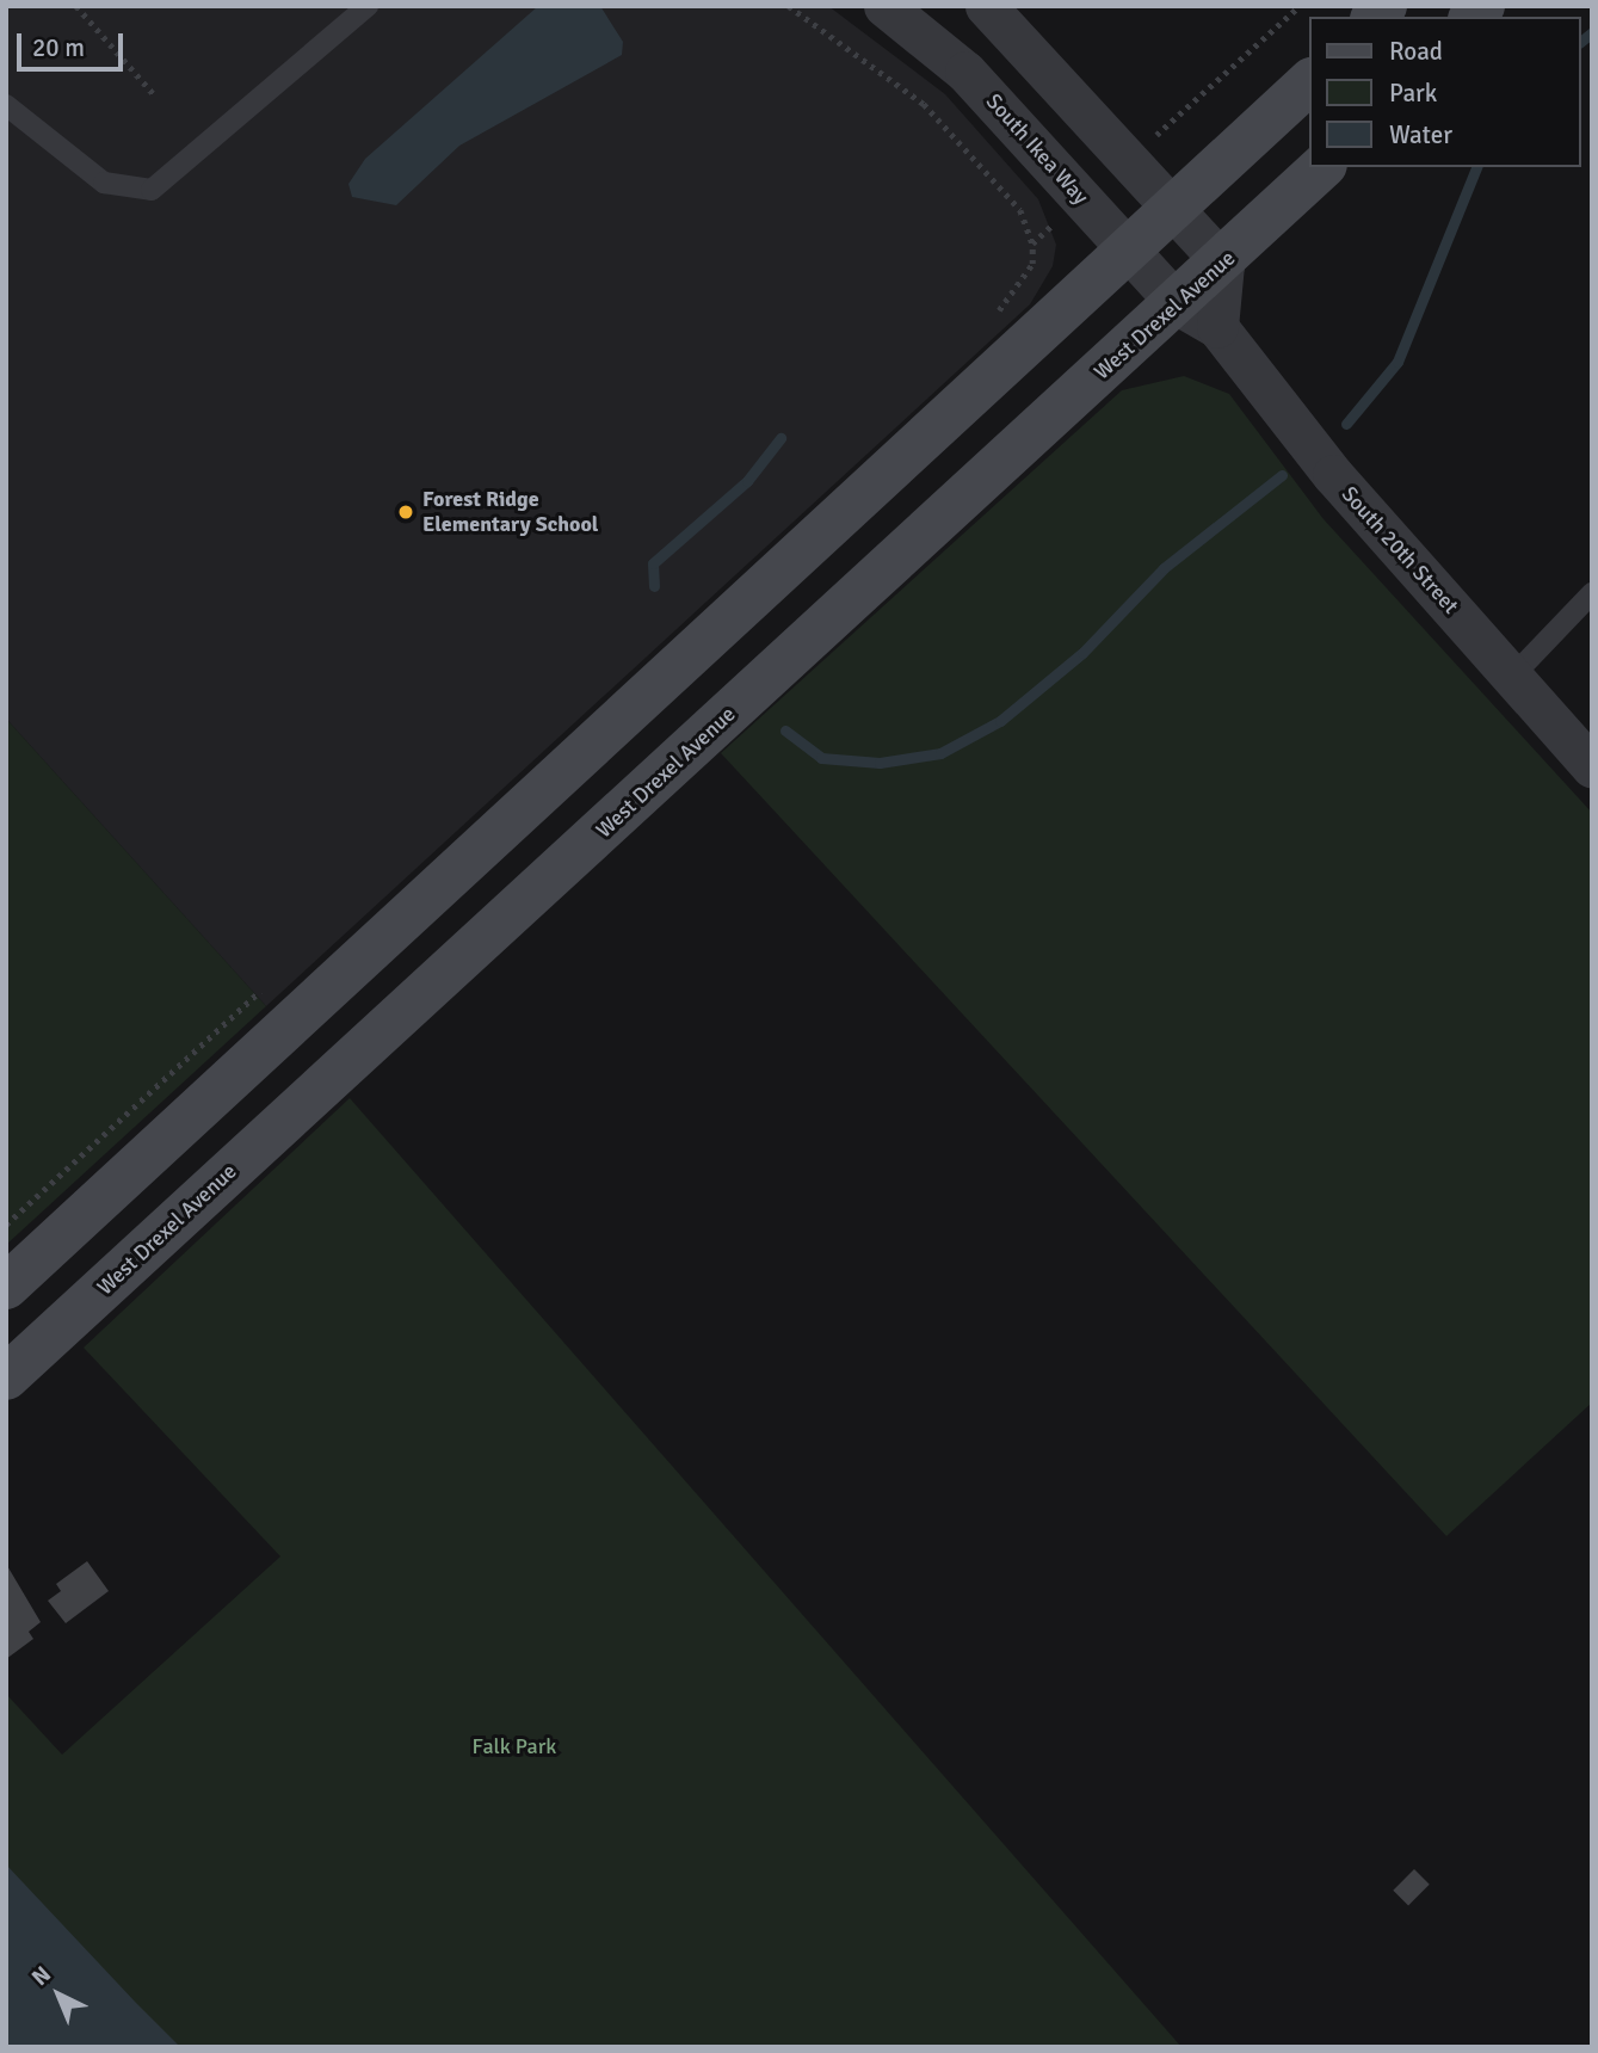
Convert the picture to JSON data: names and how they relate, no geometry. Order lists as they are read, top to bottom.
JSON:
{
  "streets": {
    "street": ["South Ikea Way", "West Drexel Avenue", "South 20th Street"]
  },
  "crossings": [
    ["South Ikea Way", "West Drexel Avenue"],
    ["South Ikea Way", "South 20th Street"],
    ["West Drexel Avenue", "South 20th Street"]
  ],
  "parks": ["Falk Park"],
  "places": ["Forest Ridge Elementary School"],
  "legend": ["Road", "Park", "Water"],
  "scale_bar": "20 m",
  "north": "top left"
}
